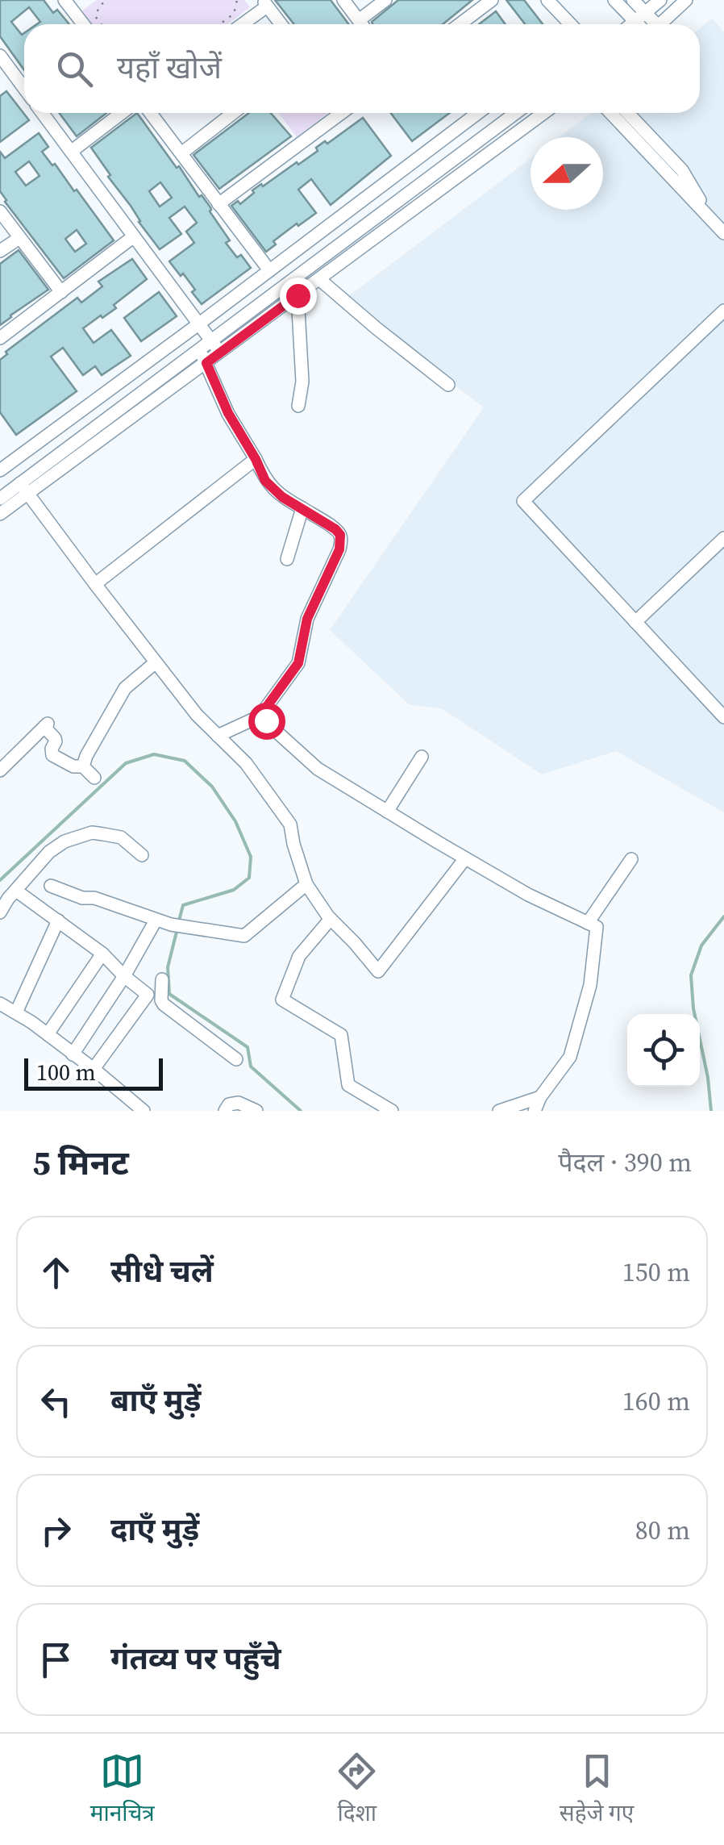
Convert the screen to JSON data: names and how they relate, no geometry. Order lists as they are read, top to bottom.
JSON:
{
  "scale_bar": "100 m",
  "north": "left",
  "page": {
    "search": "यहाँ खोजें",
    "scale": "100 m",
    "heading": ["5 मिनट", "पैदल · 390 m"],
    "list": [
      ["सीधे चलें", "150 m"],
      ["बाएँ मुड़ें", "160 m"],
      ["दाएँ मुड़ें", "80 m"],
      "गंतव्य पर पहुँचे"
    ],
    "nav": ["मानचित्र", "दिशा", "सहेजे गए"]
  }
}
